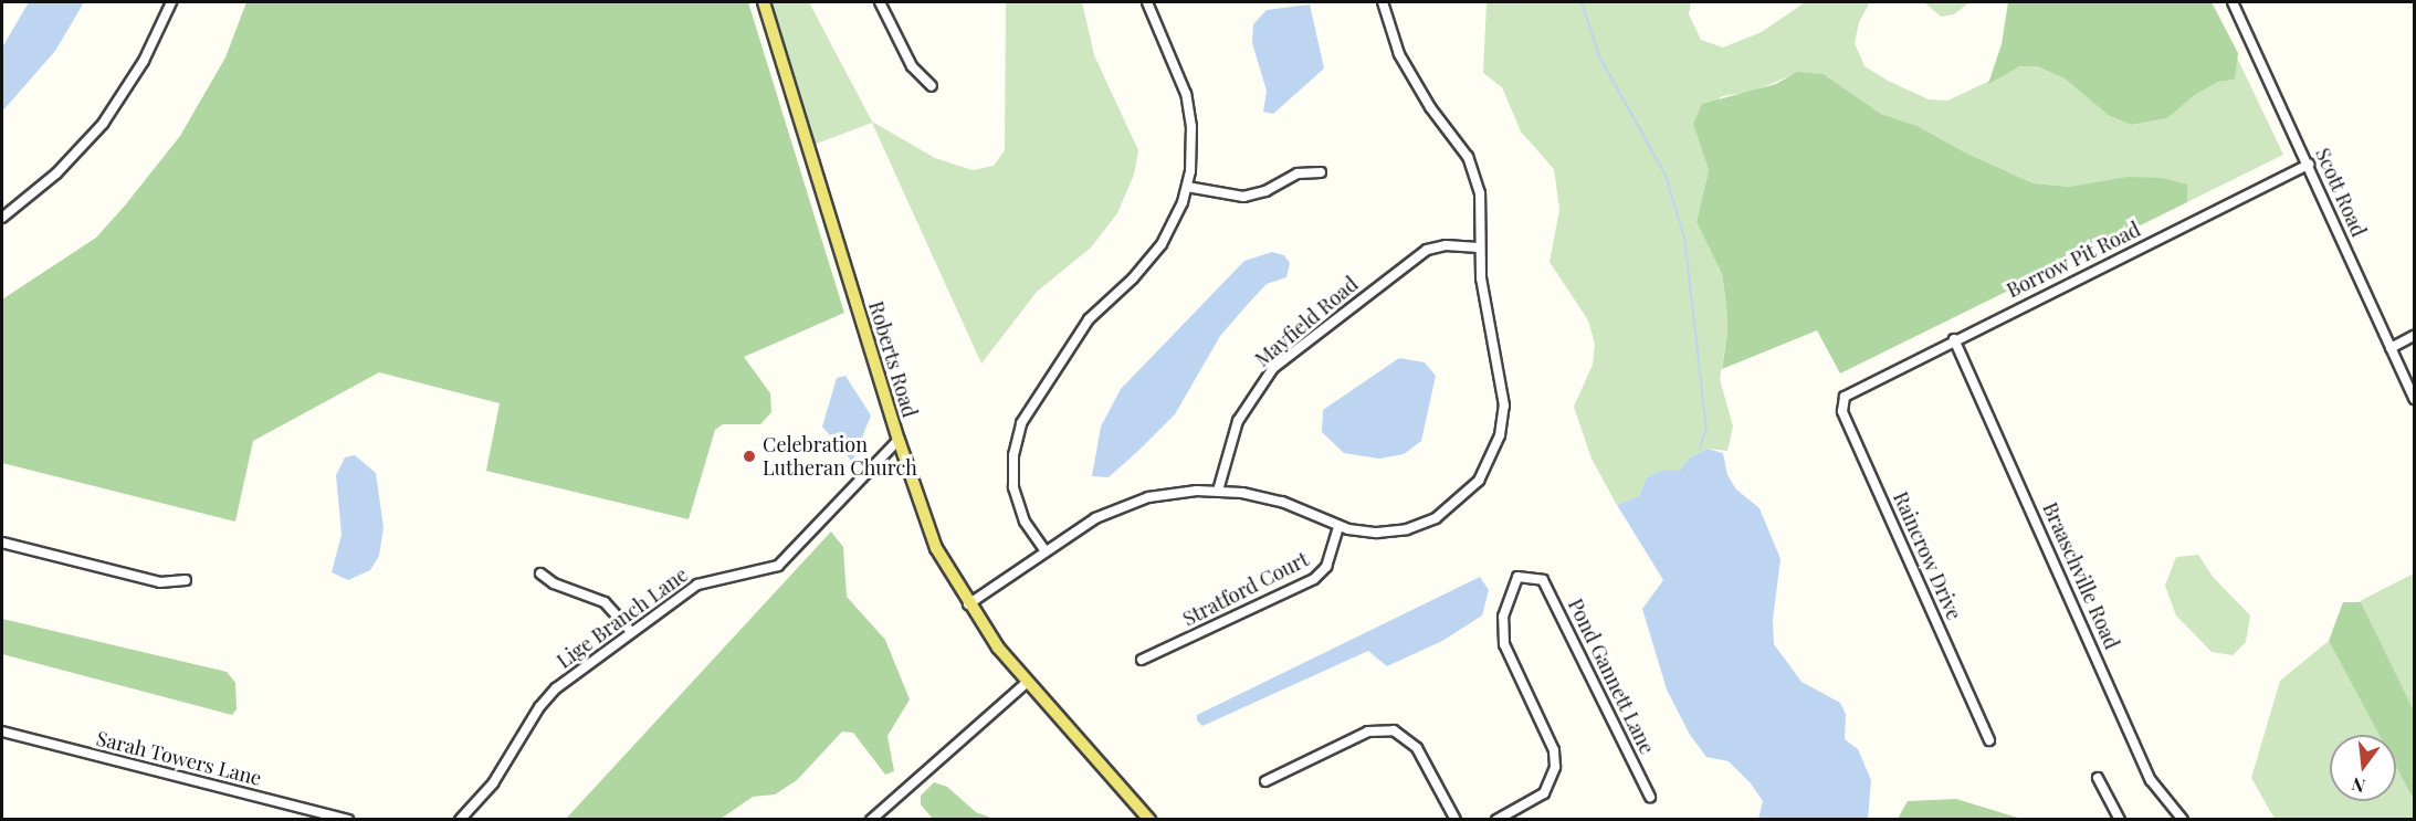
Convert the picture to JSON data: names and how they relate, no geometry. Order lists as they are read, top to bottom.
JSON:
{
  "streets": {
    "main road": ["Roberts Road"],
    "street": [
      "Scott Road",
      "Borrow Pit Road",
      "Mayfield Road",
      "Raincrow Drive",
      "Braaschville Road",
      "Stratford Court",
      "Lige Branch Lane",
      "Pond Gannett Lane",
      "Sarah Towers Lane"
    ]
  },
  "crossings": [
    ["Scott Road", "Borrow Pit Road"],
    ["Borrow Pit Road", "Raincrow Drive"],
    ["Borrow Pit Road", "Braaschville Road"],
    ["Roberts Road", "Lige Branch Lane"]
  ],
  "places": ["Celebration Lutheran Church"],
  "north": "bottom"
}
